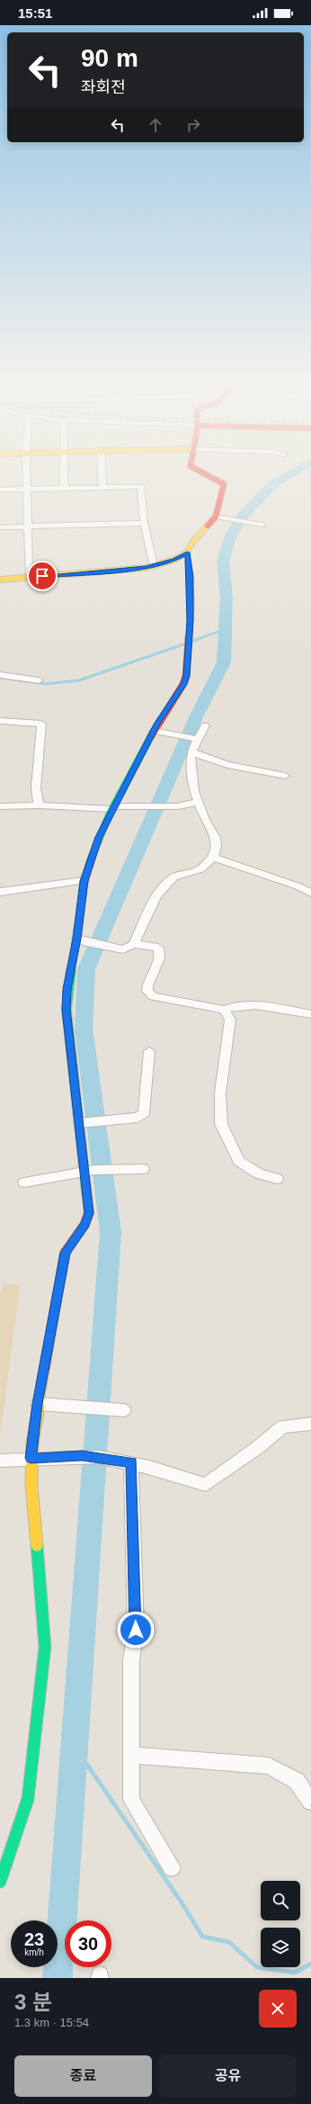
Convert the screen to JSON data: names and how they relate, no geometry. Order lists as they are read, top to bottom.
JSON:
{
  "page": {
    "status": "15:51",
    "turn": ["90 m", "좌회전"],
    "speed": "23 km/h",
    "limit": "30",
    "heading": ["3 분", "1.3 km · 15:54"],
    "buttons": ["종료", "공유"]
  }
}
